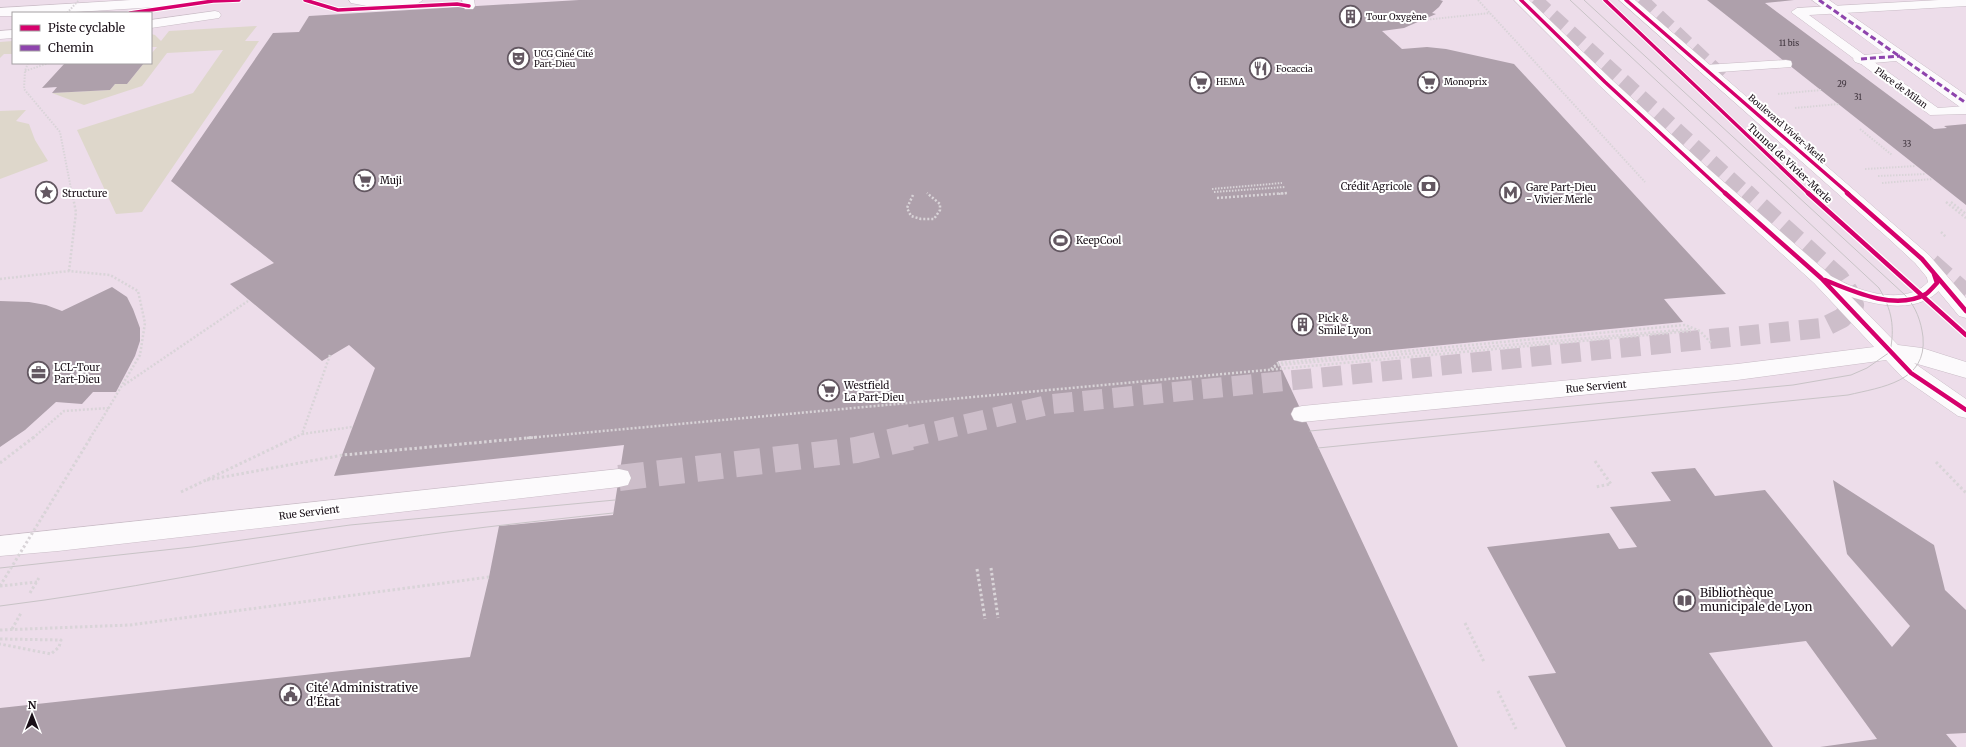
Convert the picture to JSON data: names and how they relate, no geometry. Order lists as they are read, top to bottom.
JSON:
{
  "streets": {
    "street": ["Place de Milan", "Boulevard Vivier-Merle", "Rue Servient"],
    "cycle path": ["Tunnel de Vivier-Merle"]
  },
  "places": {
    "building": ["Tour Oxygène", "Pick & Smile Lyon"],
    "theatre": ["UCG Ciné Cité Part-Dieu"],
    "restaurant": ["Focaccia"],
    "supermarket": [
      "HEMA",
      "Monoprix",
      "Muji",
      "Westfield La Part-Dieu"
    ],
    "bank": ["Crédit Agricole"],
    "place": ["Structure"],
    "metro station": ["Gare Part-Dieu - Vivier Merle"],
    "sports": ["KeepCool"],
    "office": ["LCL-Tour Part-Dieu"],
    "library": ["Bibliothèque municipale de Lyon"],
    "public building": ["Cité Administrative d'État"]
  },
  "house_numbers": [
    "11 bis",
    "29",
    "31",
    "33"
  ],
  "legend": ["Piste cyclable", "Chemin"],
  "north": "top"
}
